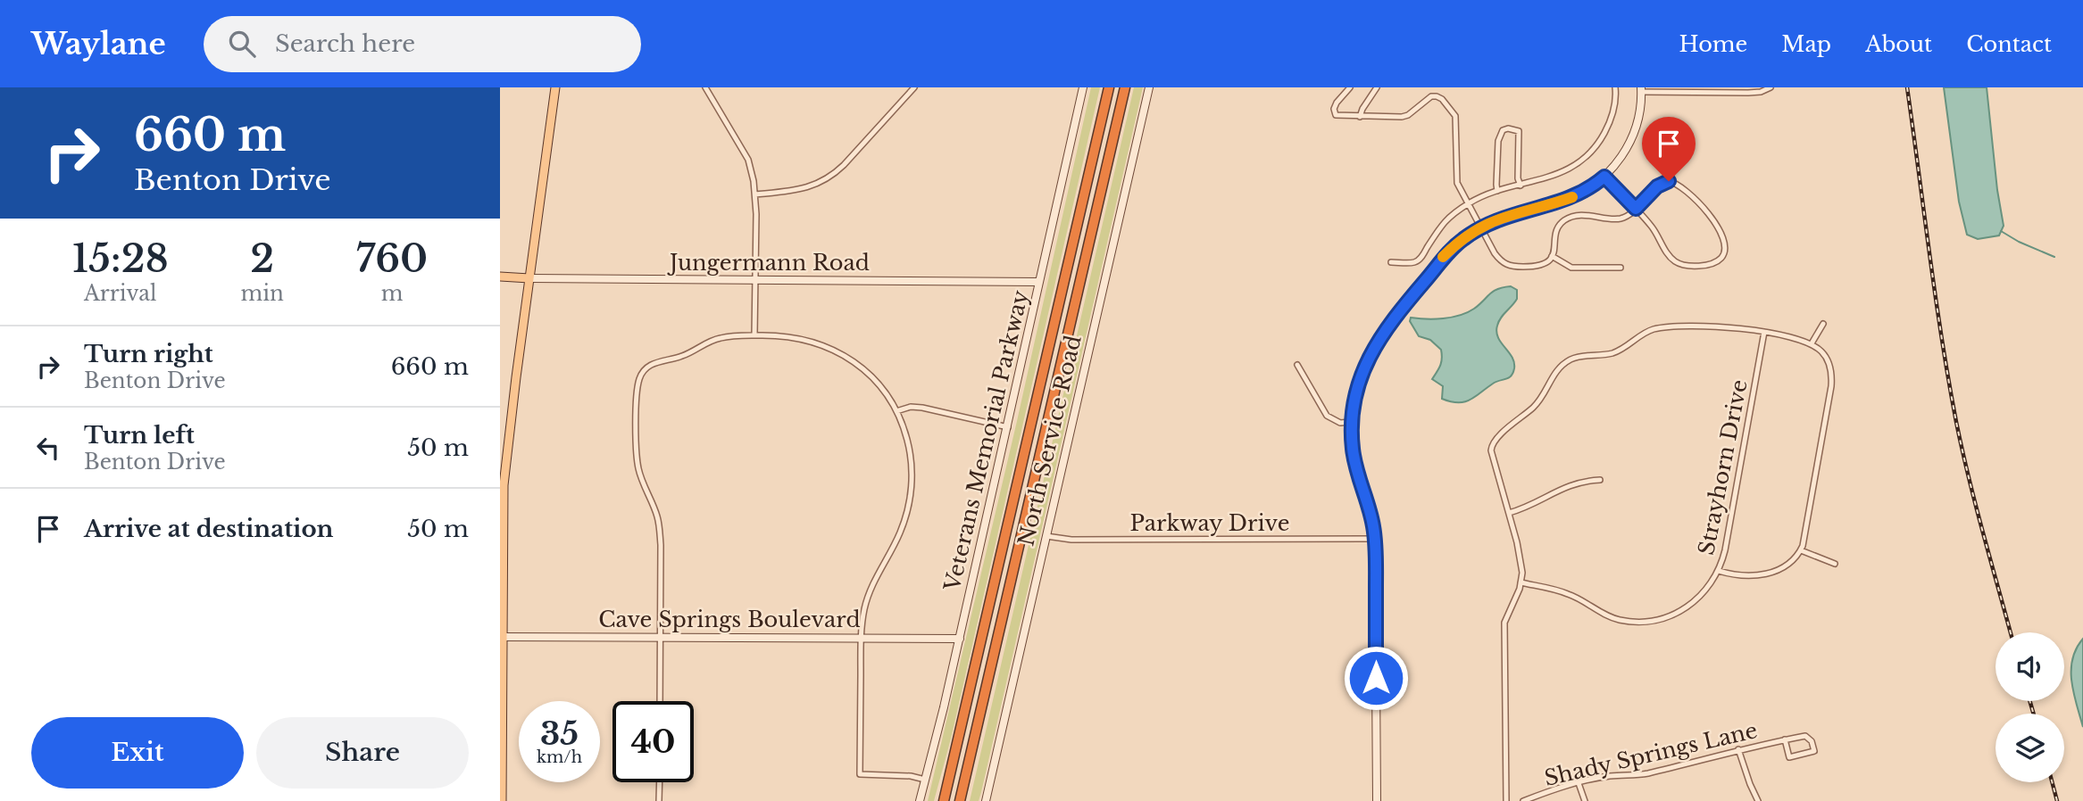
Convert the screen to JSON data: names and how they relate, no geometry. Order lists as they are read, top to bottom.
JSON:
{
  "streets": {
    "main road": ["Jungermann Road"],
    "street": [
      "Veterans Memorial Parkway",
      "North Service Road",
      "Strayhorn Drive",
      "Parkway Drive",
      "Cave Springs Boulevard",
      "Shady Springs Lane"
    ]
  },
  "crossings": [
    ["Jungermann Road", "Veterans Memorial Parkway"],
    ["Veterans Memorial Parkway", "Cave Springs Boulevard"],
    ["North Service Road", "Parkway Drive"]
  ],
  "page": {
    "header": "Waylane",
    "search": "Search here",
    "nav": [
      "Home",
      "Map",
      "About",
      "Contact"
    ],
    "turn": ["660 m", "Benton Drive"],
    "eta": [
      "15:28",
      "Arrival",
      "2",
      "min",
      "760",
      "m"
    ],
    "list": [
      {
        "name": "Turn right",
        "note": "Benton Drive",
        "value": "660 m"
      },
      {
        "name": "Turn left",
        "note": "Benton Drive",
        "value": "50 m"
      },
      {
        "name": "Arrive at destination",
        "value": "50 m"
      }
    ],
    "speed": "35 km/h",
    "limit": "40",
    "buttons": ["Exit", "Share"]
  }
}
